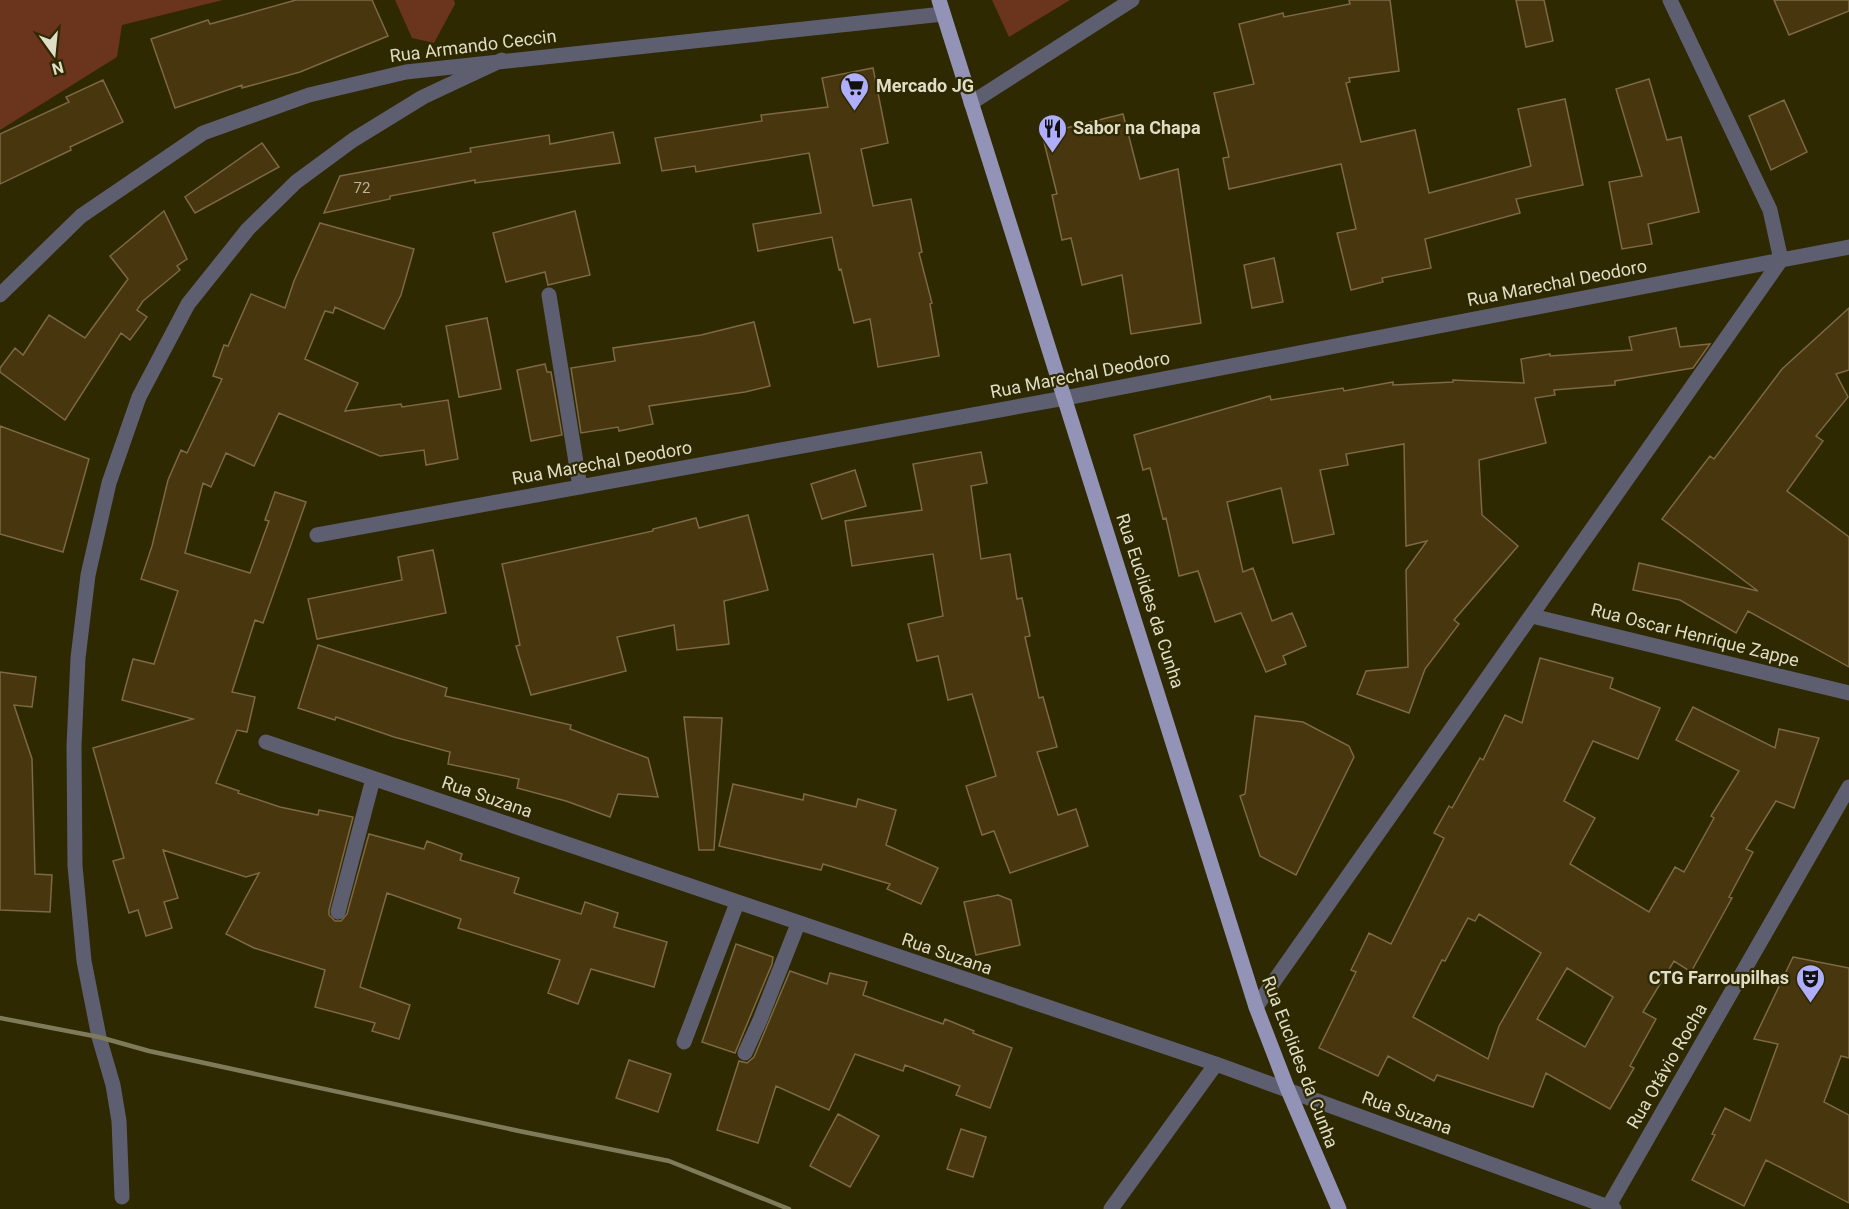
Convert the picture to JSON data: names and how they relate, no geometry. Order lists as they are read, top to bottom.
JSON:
{
  "streets": {
    "main road": ["Rua Euclides da Cunha"],
    "street": [
      "Rua Armando Ceccin",
      "Rua Marechal Deodoro",
      "Rua Oscar Henrique Zappe",
      "Rua Suzana",
      "Rua Otávio Rocha"
    ]
  },
  "crossings": [
    ["Rua Armando Ceccin", "Rua Euclides da Cunha"],
    ["Rua Marechal Deodoro", "Rua Euclides da Cunha"],
    ["Rua Euclides da Cunha", "Rua Suzana"],
    ["Rua Suzana", "Rua Otávio Rocha"]
  ],
  "places": {
    "supermarket": ["Mercado JG"],
    "restaurant": ["Sabor na Chapa"],
    "theatre": ["CTG Farroupilhas"]
  },
  "house_numbers": ["72"],
  "north": "bottom"
}
